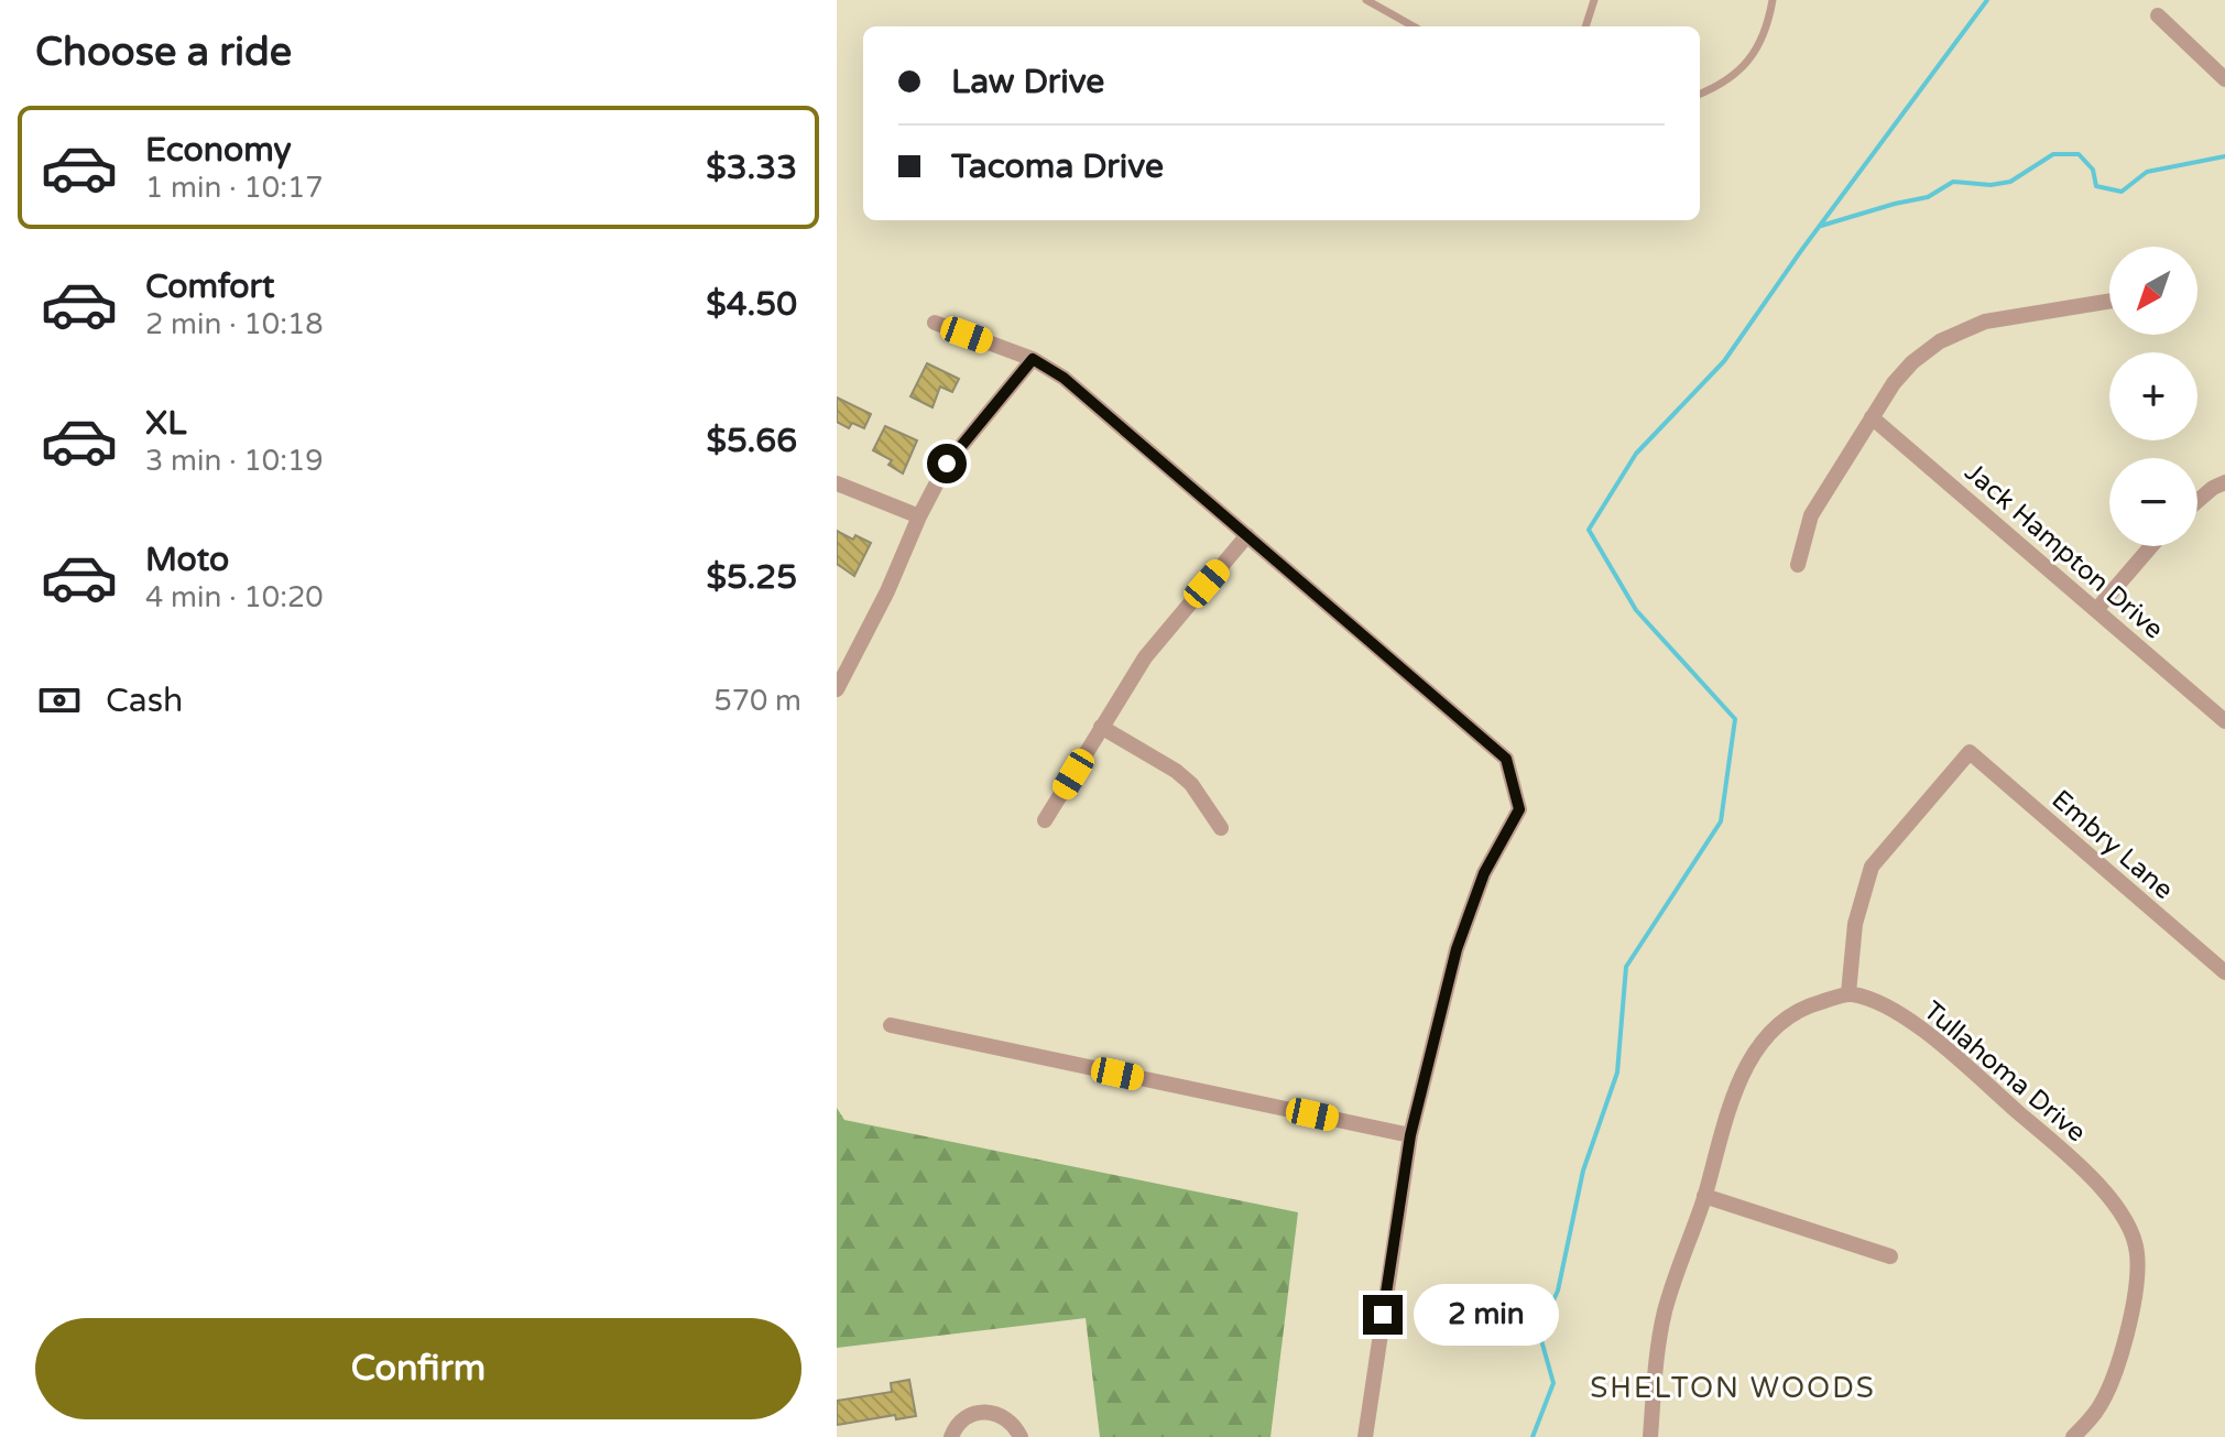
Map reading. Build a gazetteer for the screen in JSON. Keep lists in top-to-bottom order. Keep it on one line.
{"streets":{"street":["Jack Hampton Drive","Embry Lane","Tullahoma Drive"]},"crossings":[["Embry Lane","Tullahoma Drive"]],"districts":["SHELTON WOODS"],"north":"bottom left","page":{"heading":"Choose a ride","banner":["Law Drive","Tacoma Drive"],"list":[{"name":"Economy","note":"1 min · 10:17","value":"$3.33"},{"name":"Comfort","note":"2 min · 10:18","value":"$4.50"},{"name":"XL","note":"3 min · 10:19","value":"$5.66"},{"name":"Moto","note":"4 min · 10:20","value":"$5.25"}],"map_buttons":["+","−"],"pay":["Cash","570 m"],"bubble":"2 min","buttons":"Confirm"}}
